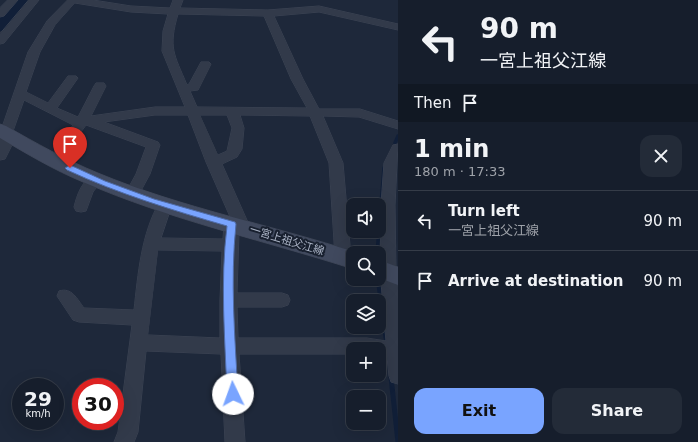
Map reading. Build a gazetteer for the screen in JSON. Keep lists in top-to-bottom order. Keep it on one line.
{"streets":{"main road":["一宮上祖父江線"]},"page":{"turn":["90 m","一宮上祖父江線"],"then":"Then","heading":["1 min","180 m · 17:33"],"list":[{"name":"Turn left","note":"一宮上祖父江線","value":"90 m"},{"name":"Arrive at destination","value":"90 m"}],"map_buttons":["+","−"],"speed":"29 km/h","limit":"30","buttons":["Exit","Share"]}}
